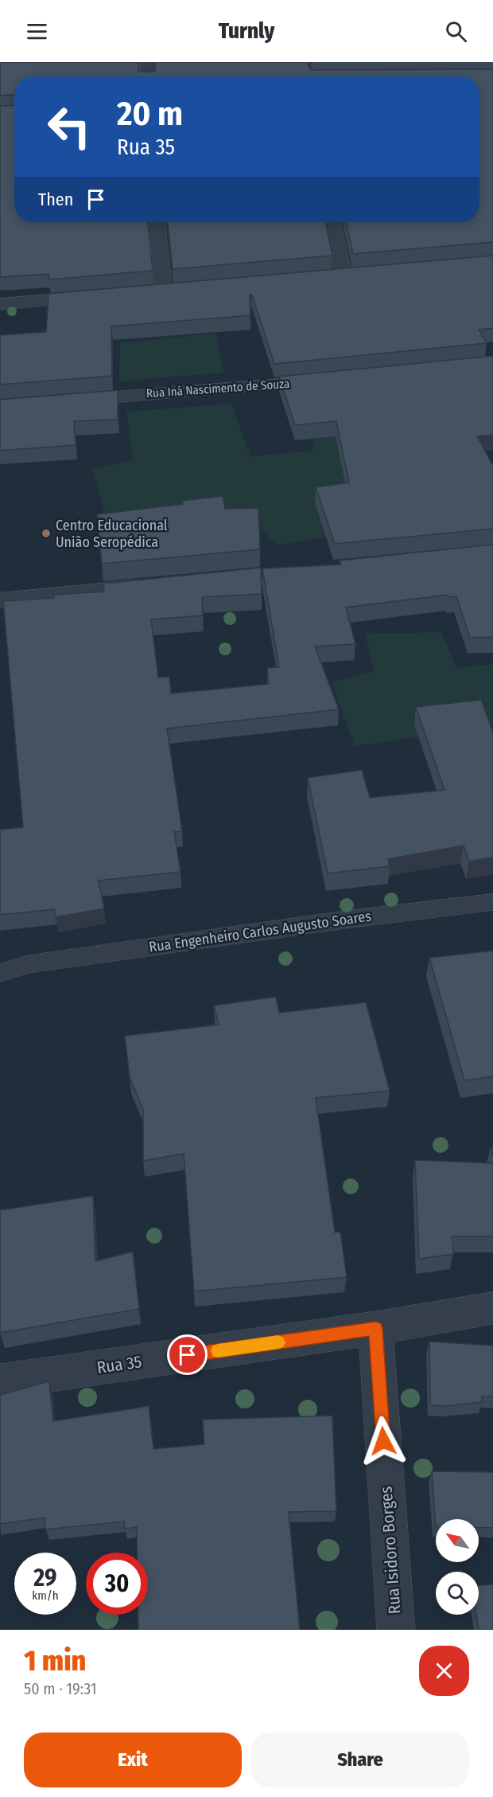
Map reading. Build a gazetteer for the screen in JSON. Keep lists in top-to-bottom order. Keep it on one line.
{"streets":{"street":["Rua Iná Nascimento de Souza","Rua 35","Rua Isidoro Borges"],"lane":["Rua Engenheiro Carlos Augusto Soares"]},"crossings":[["Rua 35","Rua Isidoro Borges"]],"places":["Centro Educacional União Seropédica"],"north":"top left","page":{"header":"Turnly","turn":["20 m","Rua 35"],"then":"Then","speed":"29 km/h","limit":"30","heading":["1 min","50 m · 19:31"],"buttons":["Exit","Share"]}}
